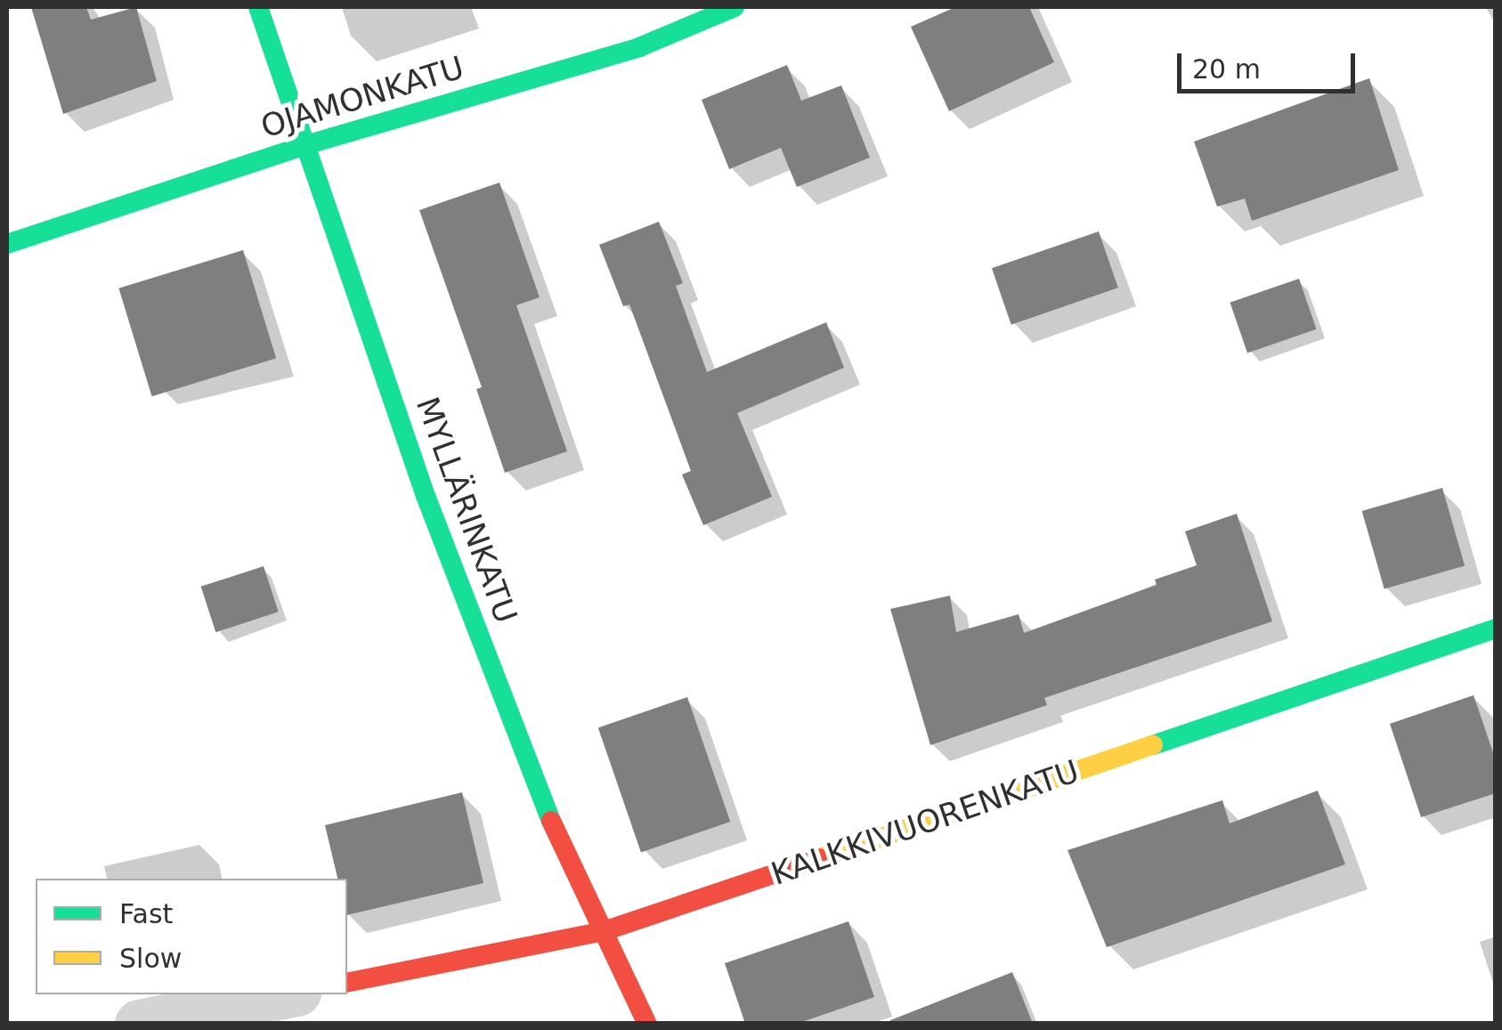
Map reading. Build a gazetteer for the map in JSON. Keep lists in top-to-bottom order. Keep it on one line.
{"streets":{"street":["OJAMONKATU","MYLLÄRINKATU","KALKKIVUORENKATU"]},"crossings":[["OJAMONKATU","MYLLÄRINKATU"],["MYLLÄRINKATU","KALKKIVUORENKATU"]],"legend":["Fast","Slow"],"scale_bar":"20 m"}
